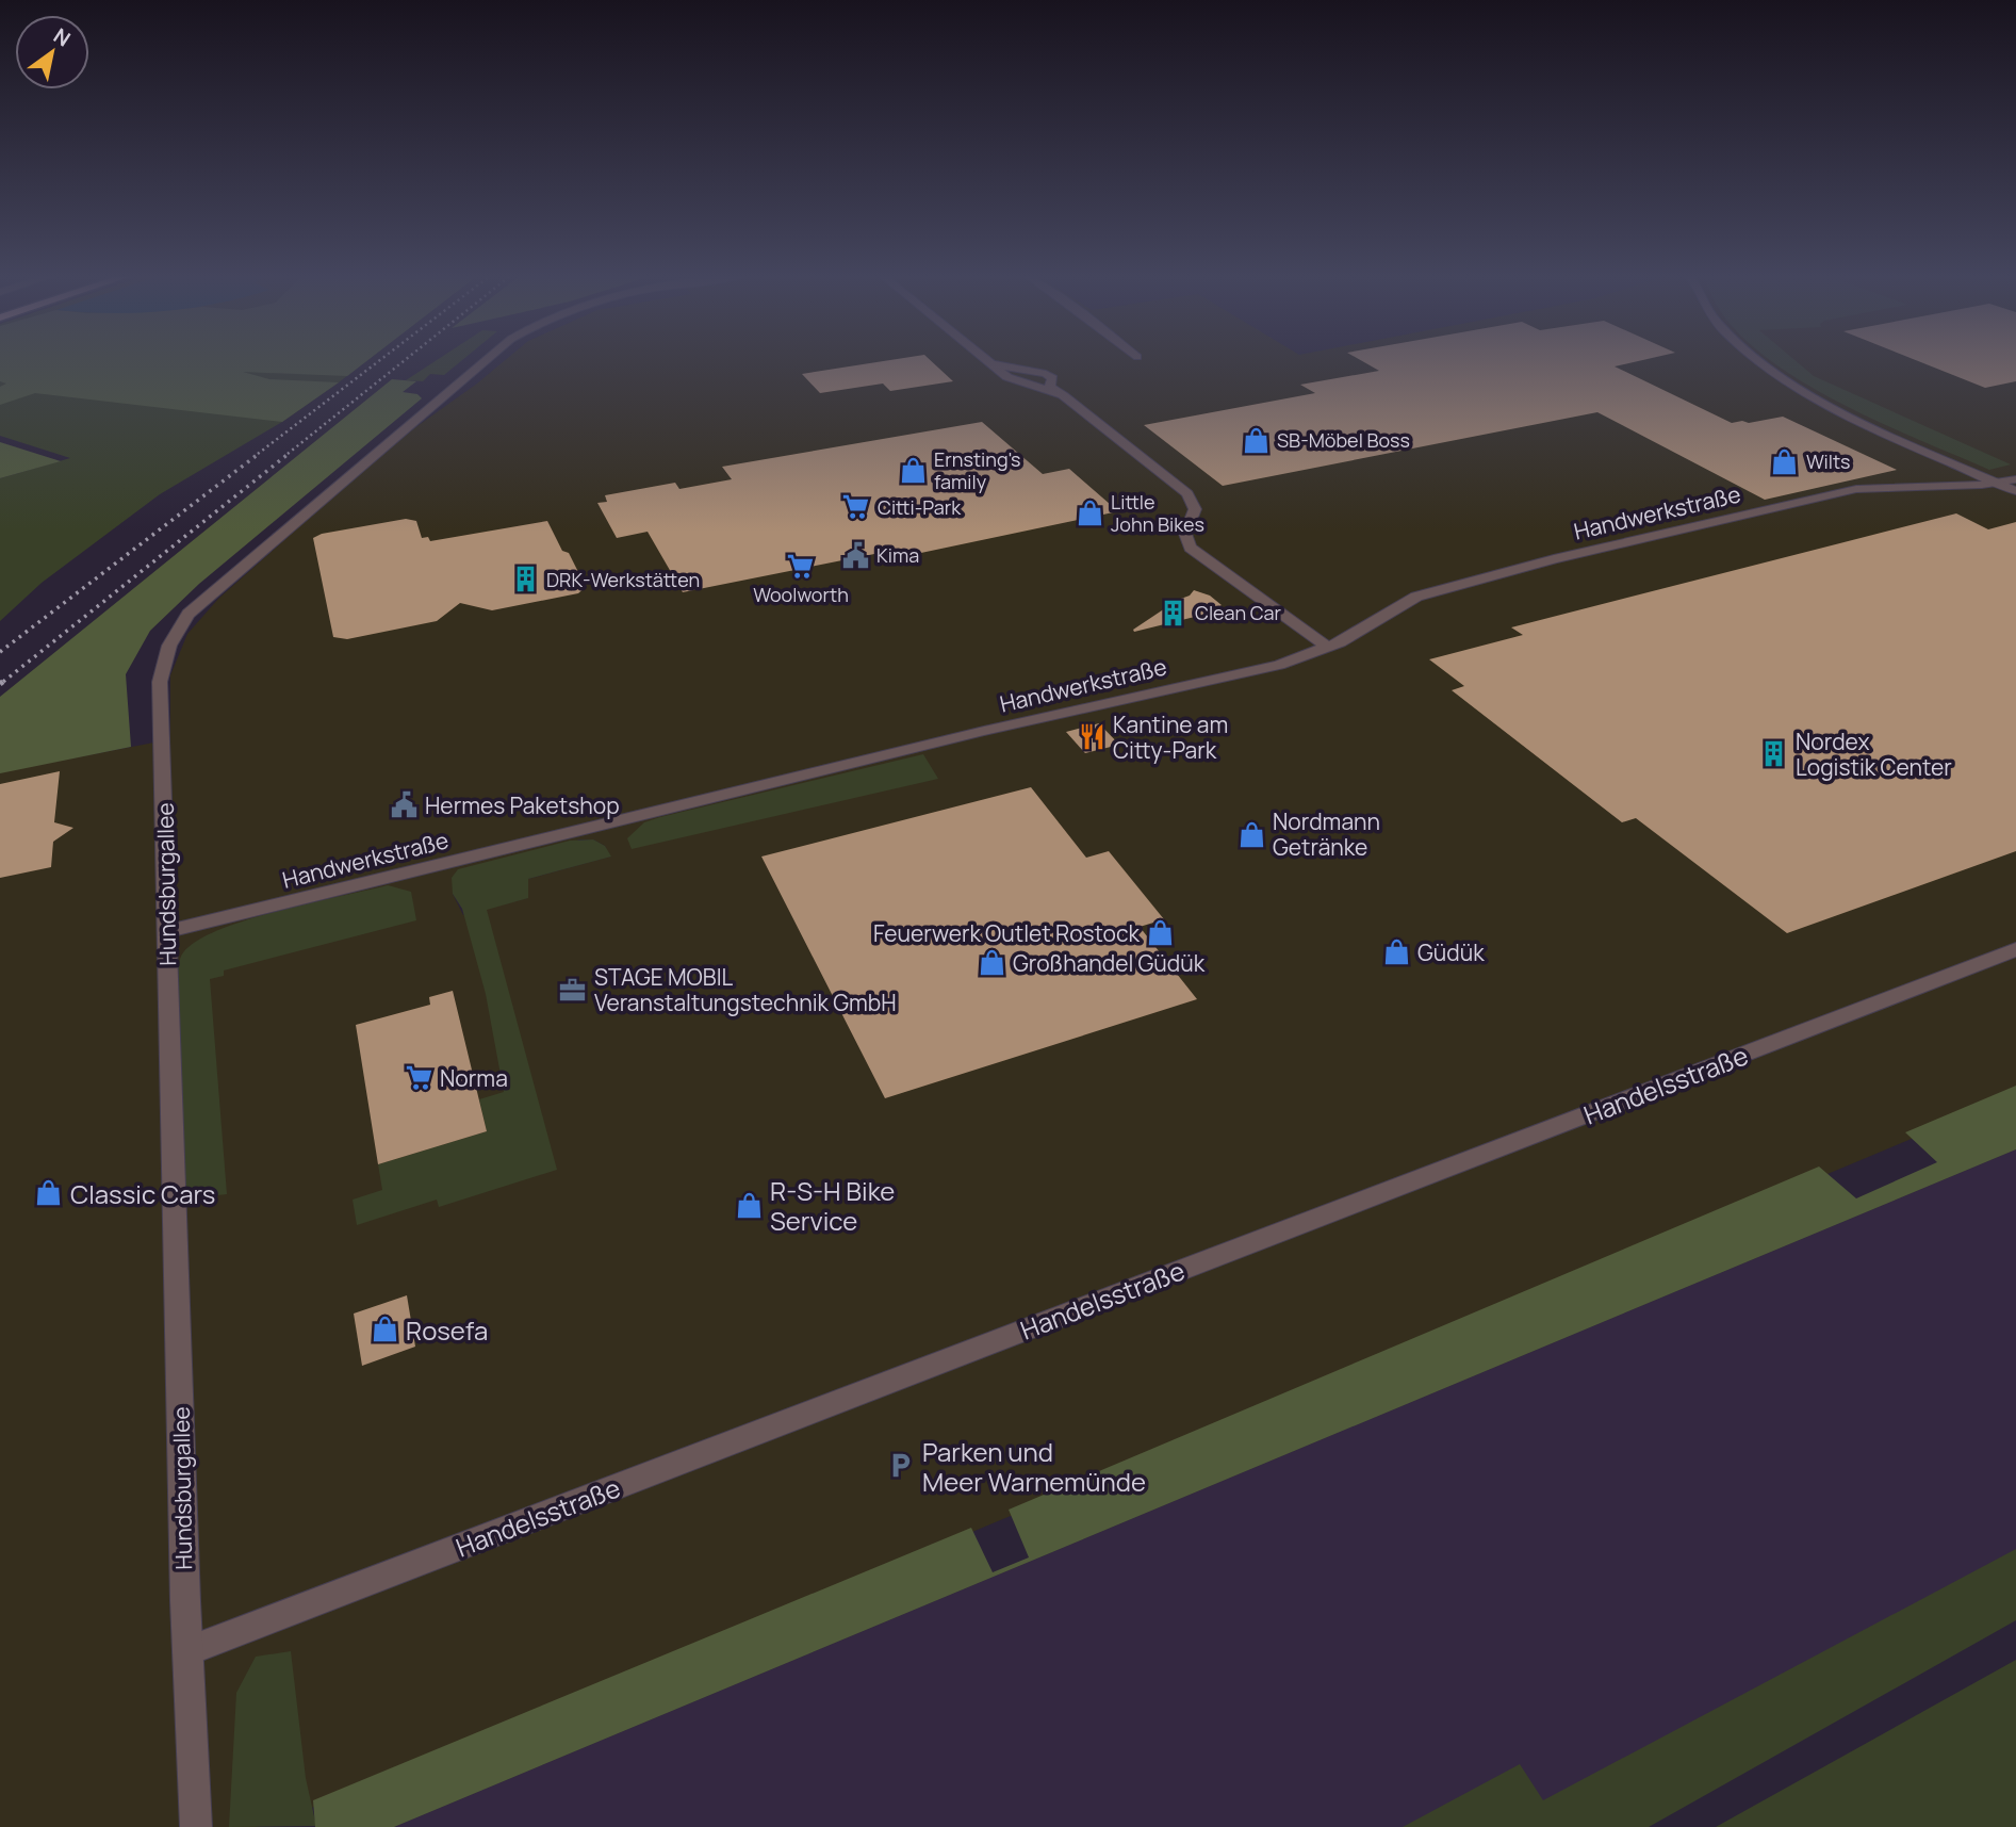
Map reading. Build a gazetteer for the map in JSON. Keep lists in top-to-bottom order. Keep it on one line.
{"streets":{"street":["Handwerkstraße","Hundsburgallee","Handelsstraße"]},"crossings":[["Handwerkstraße","Hundsburgallee"],["Hundsburgallee","Handelsstraße"]],"places":{"shop":["SB-Möbel Boss","Wilts","Ernsting's family","Little John Bikes","Nordmann Getränke","Feuerwerk Outlet Rostock","Güdük","Großhandel Güdük","Classic Cars","R-S-H Bike Service","Rosefa"],"supermarket":["Citti-Park","Woolworth","Norma"],"public building":["Kima","Hermes Paketshop"],"building":["DRK-Werkstätten","Clean Car","Nordex Logistik Center"],"restaurant":["Kantine am Citty-Park"],"office":["STAGE MOBIL Veranstaltungstechnik GmbH"],"parking":["Parken und Meer Warnemünde"]},"north":"top right"}
